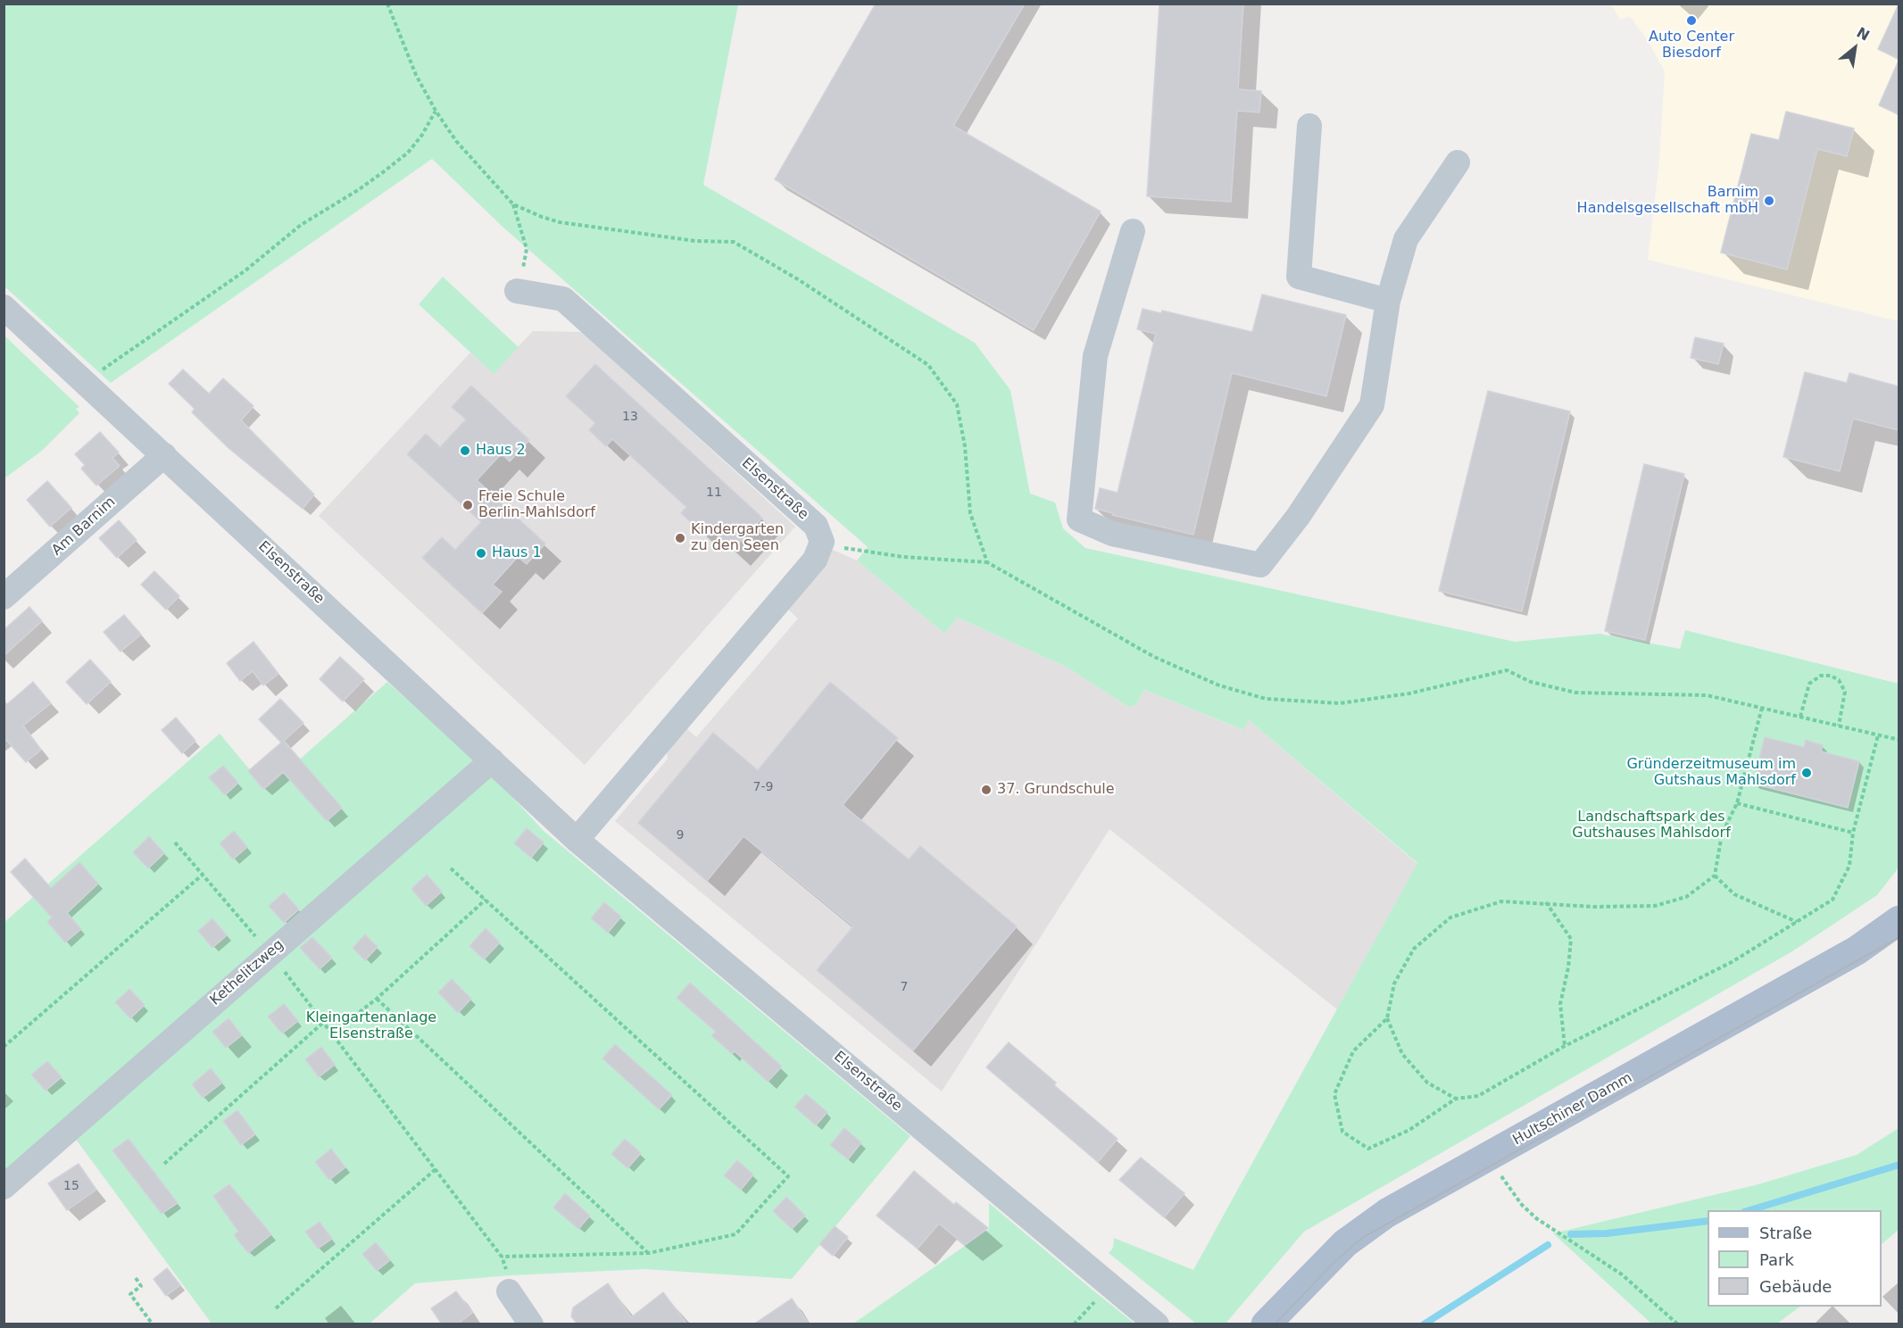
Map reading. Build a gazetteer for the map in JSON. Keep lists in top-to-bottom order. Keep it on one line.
{"streets":{"main road":["Hultschiner Damm"],"street":["Elsenstraße","Am Barnim","Kethelitzweg"]},"crossings":[["Elsenstraße","Am Barnim"],["Elsenstraße","Kethelitzweg"]],"parks":["Landschaftspark des Gutshauses Mahlsdorf","Kleingartenanlage Elsenstraße"],"places":["Auto Center Biesdorf","Barnim Handelsgesellschaft mbH","Haus 2","Freie Schule Berlin-Mahlsdorf","Kindergarten zu den Seen","Haus 1","Gründerzeitmuseum im Gutshaus Mahlsdorf","37. Grundschule"],"house_numbers":["13","11","7-9","9","7","15"],"legend":["Straße","Park","Gebäude"],"north":"top right"}
